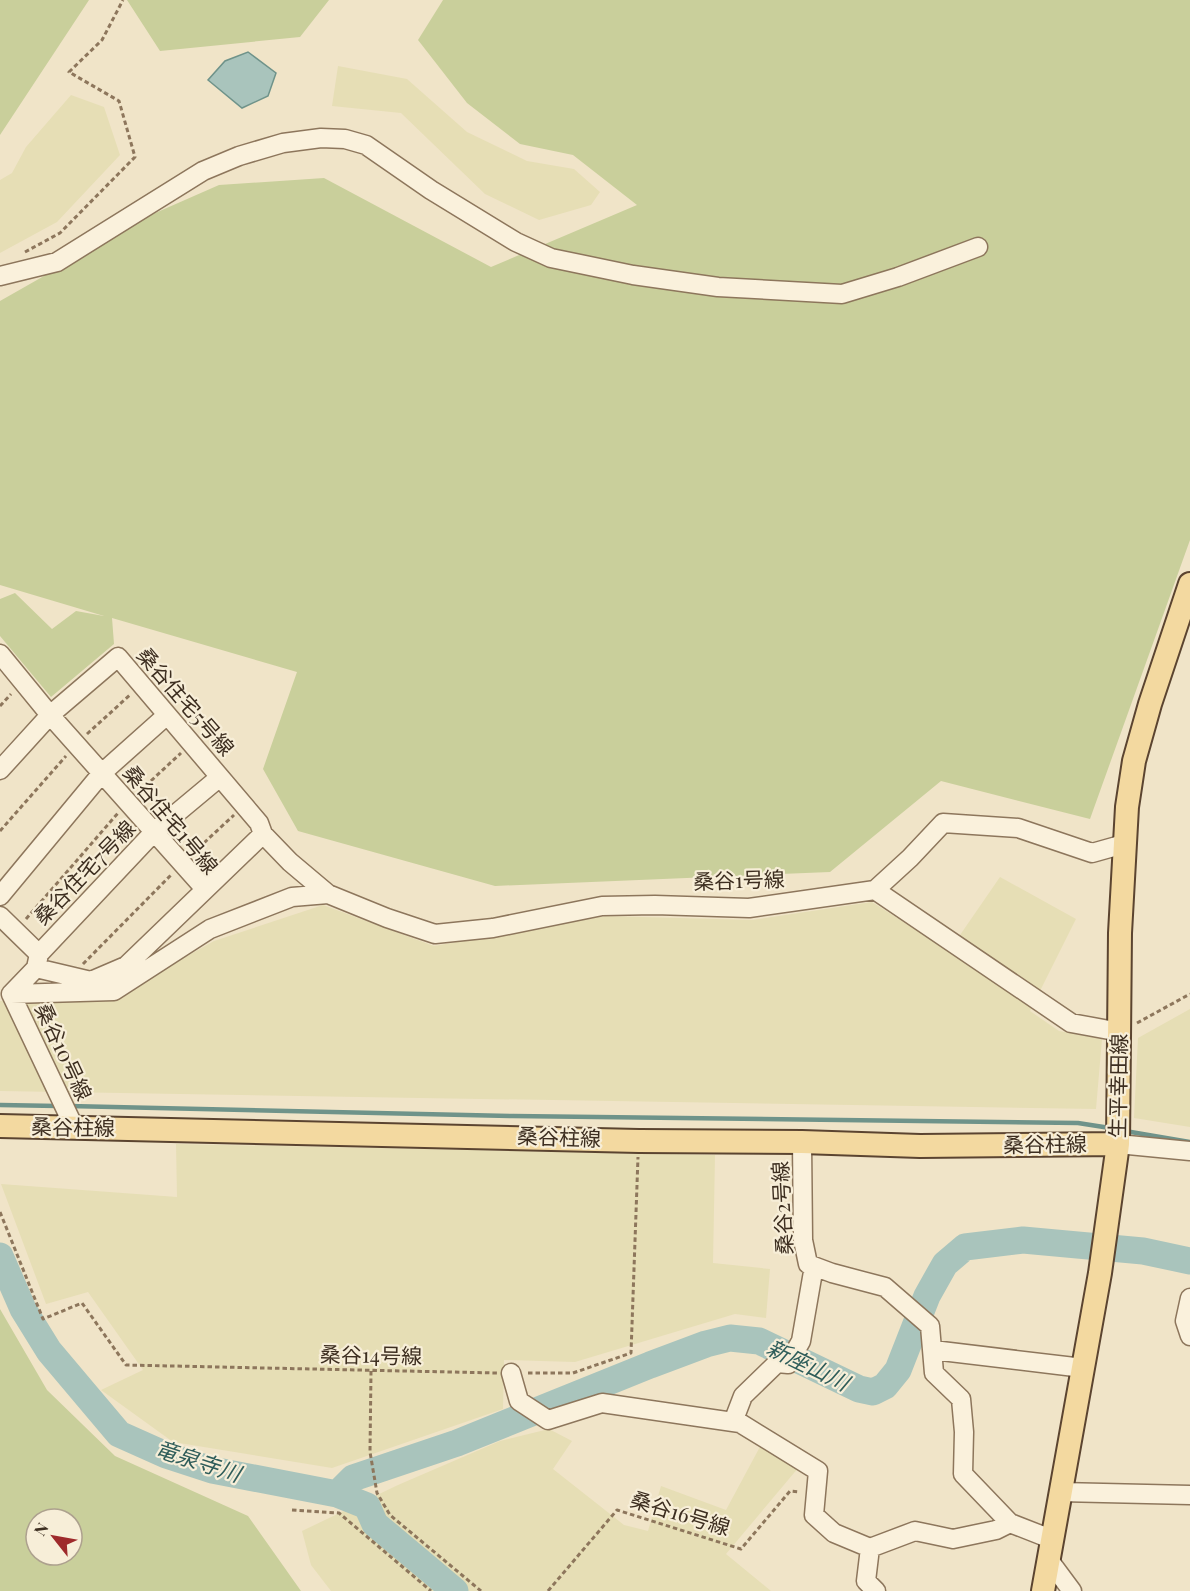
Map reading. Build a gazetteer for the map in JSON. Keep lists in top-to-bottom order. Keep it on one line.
{"streets":{"main road":["生平幸田線","桑谷柱線"],"street":["桑谷住宅5号線","桑谷住宅1号線","桑谷住宅7号線","桑谷1号線","桑谷10号線","桑谷2号線"],"path":["桑谷14号線","桑谷16号線"]},"crossings":[["桑谷住宅5号線","桑谷住宅1号線"],["桑谷住宅5号線","桑谷住宅7号線"],["桑谷住宅5号線","桑谷1号線"],["桑谷住宅1号線","桑谷住宅7号線"],["桑谷住宅7号線","桑谷10号線"],["桑谷10号線","桑谷柱線"],["生平幸田線","桑谷柱線"],["桑谷柱線","桑谷2号線"],["桑谷柱線","桑谷14号線"]],"water":["新座山川","竜泉寺川"],"north":"top left"}
